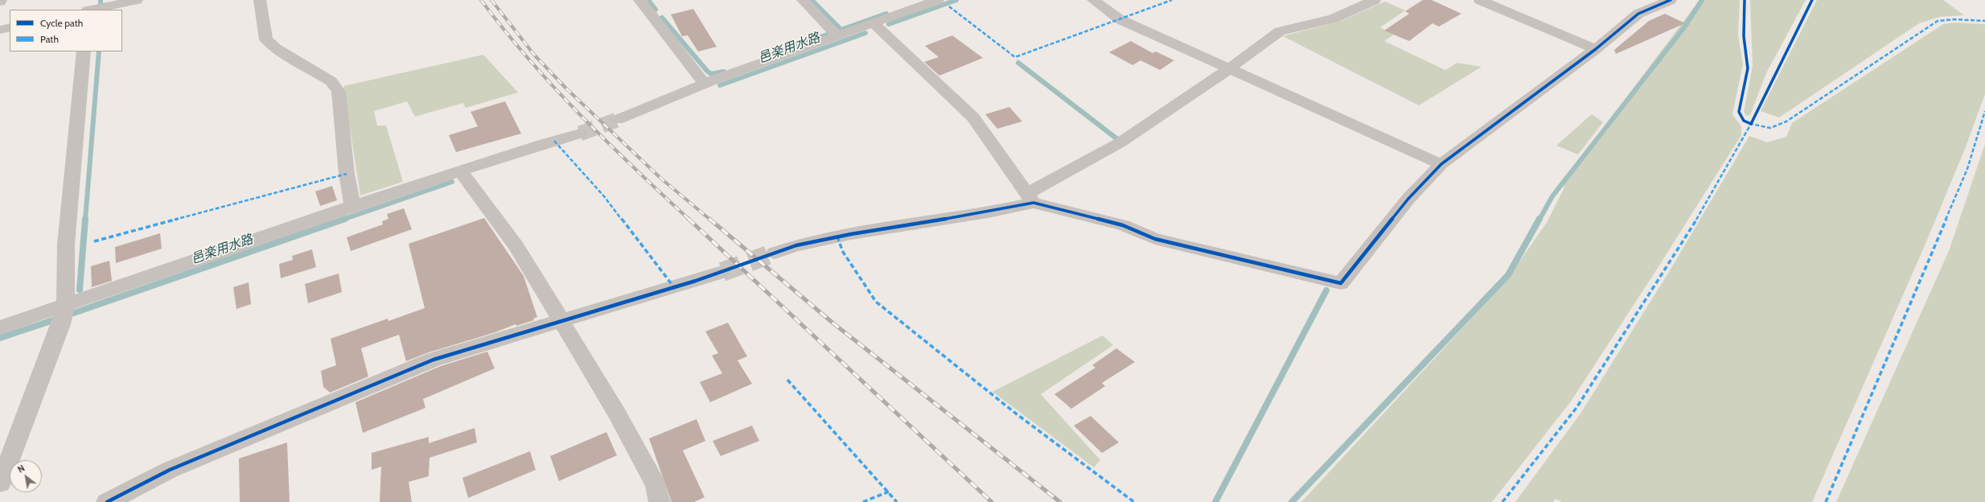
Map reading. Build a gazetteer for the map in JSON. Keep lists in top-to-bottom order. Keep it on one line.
{"water":["邑楽用水路"],"legend":["Cycle path","Path"],"north":"top left"}
